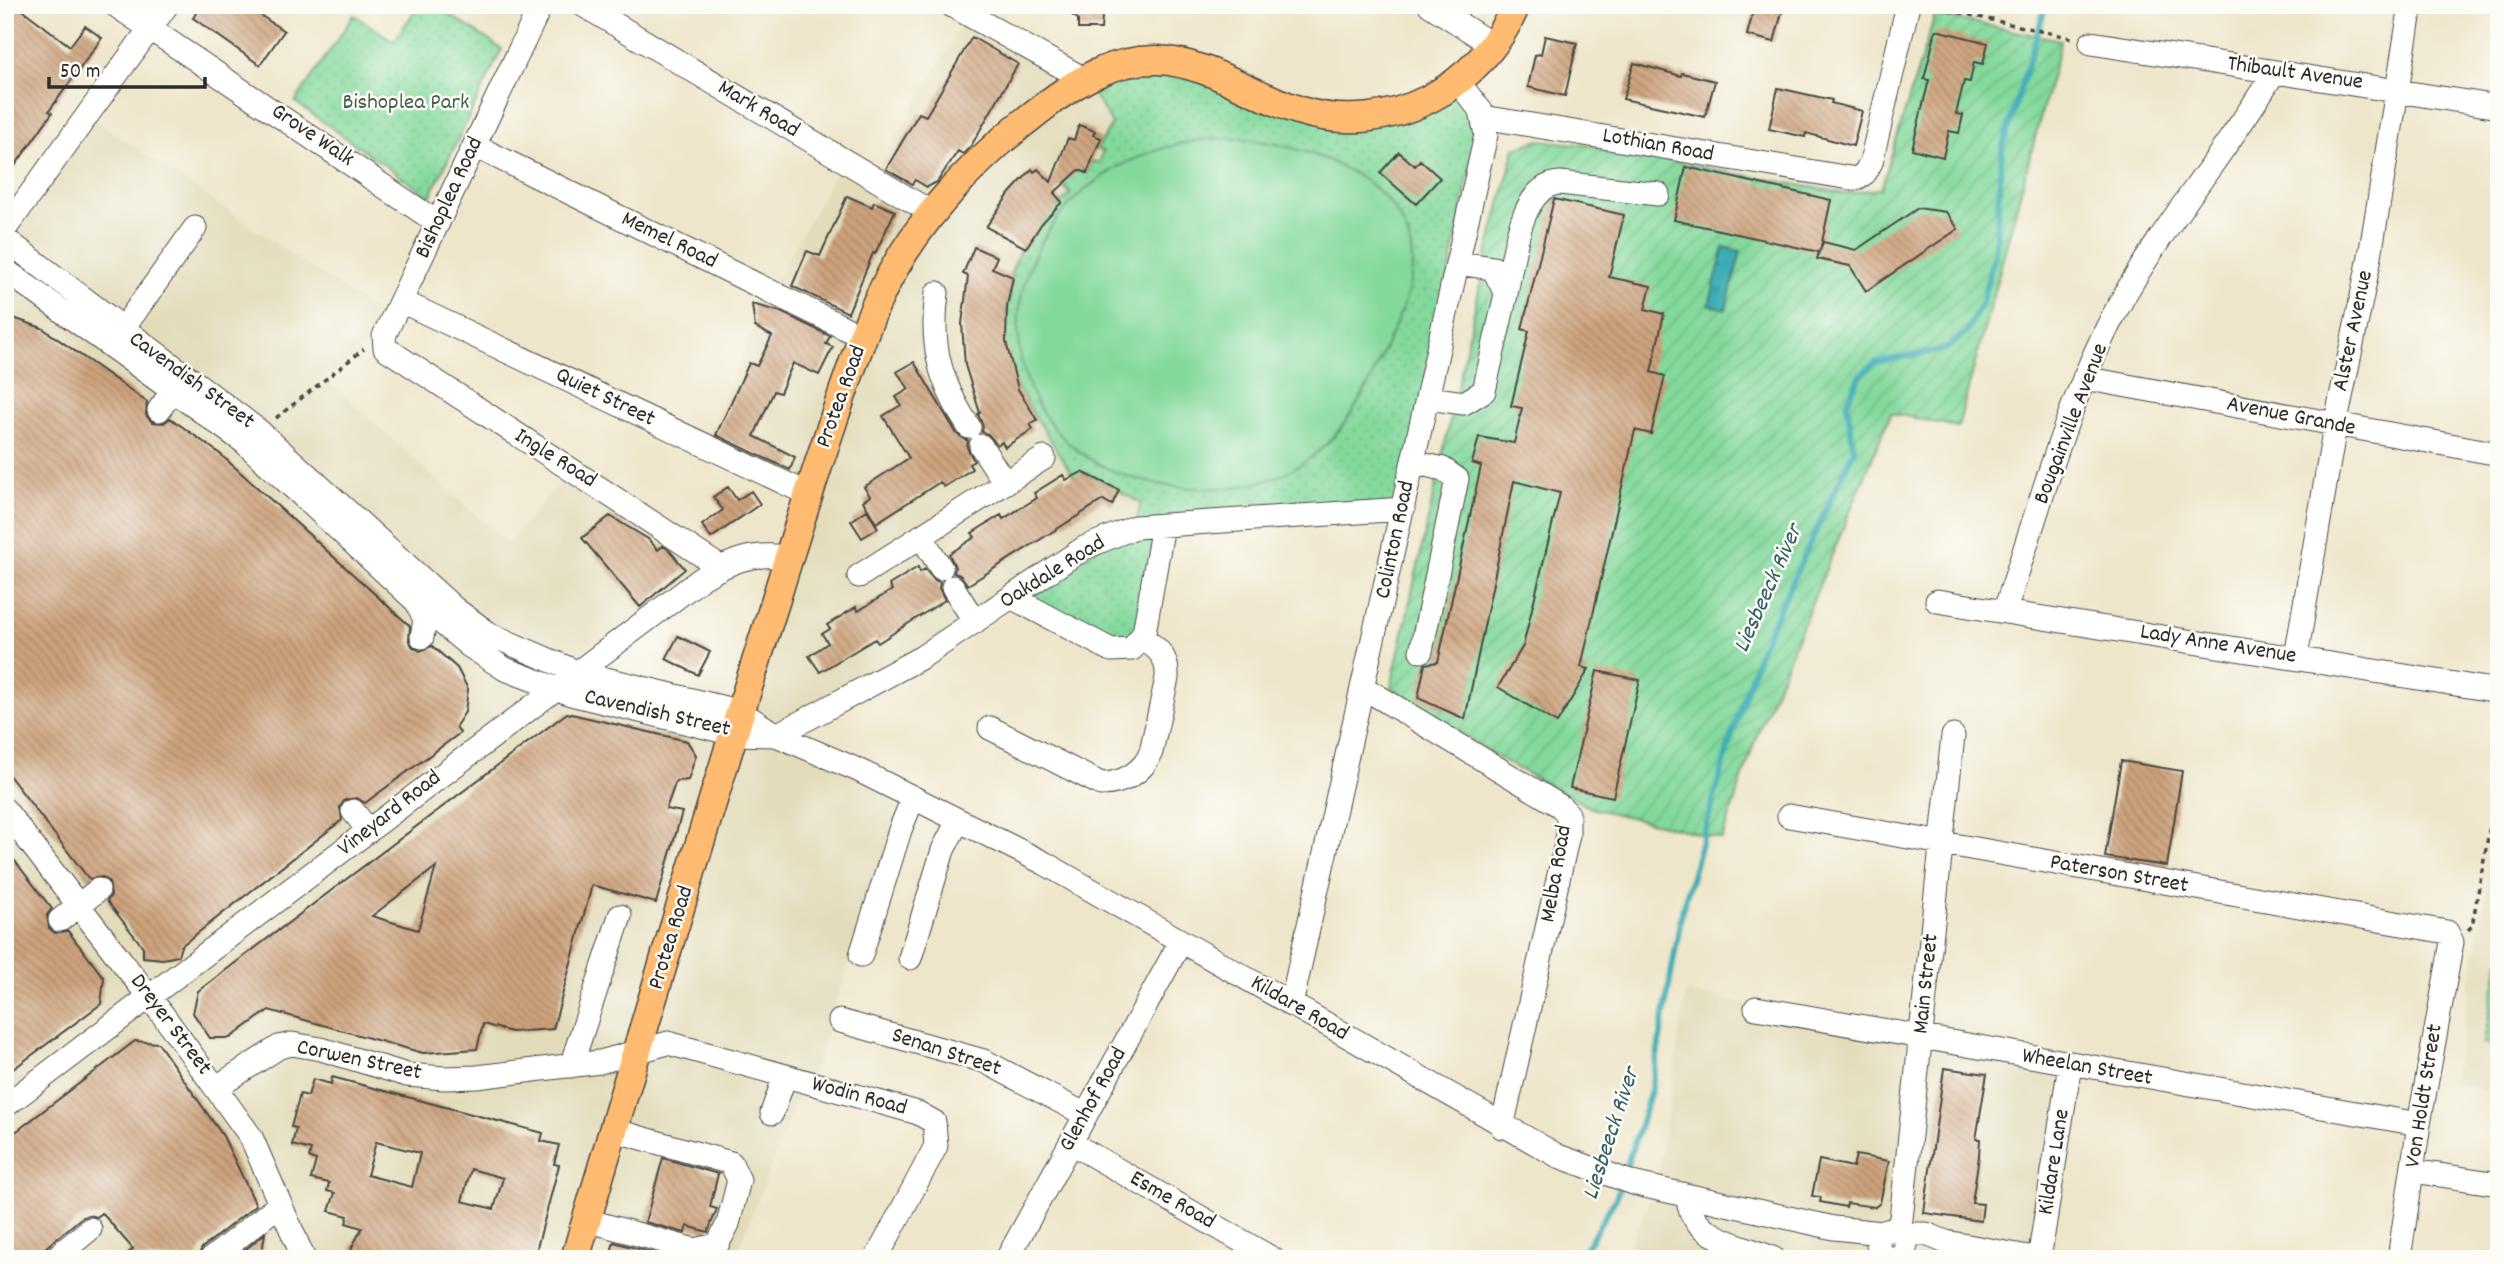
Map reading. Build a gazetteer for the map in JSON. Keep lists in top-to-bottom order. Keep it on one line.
{"streets":{"main road":["Protea Road"],"street":["Thibault Avenue","Mark Road","Grove Walk","Lothian Road","Bishoplea Road","Memel Road","Alster Avenue","Cavendish Street","Quiet Street","Avenue Grande","Bougainville Avenue","Ingle Road","Colinton Road","Oakdale Road","Lady Anne Avenue","Vineyard Road","Melba Road","Paterson Street","Main Street","Kildare Road","Dreyer Street","Senan Street","Corwen Street","Wheelan Street","Von Holdt Street","Wodin Road","Glenhof Road","Kildare Lane","Esme Road"]},"crossings":[["Thibault Avenue","Alster Avenue"],["Thibault Avenue","Bougainville Avenue"],["Mark Road","Protea Road"],["Grove Walk","Bishoplea Road"],["Lothian Road","Colinton Road"],["Bishoplea Road","Memel Road"],["Bishoplea Road","Quiet Street"],["Bishoplea Road","Ingle Road"],["Memel Road","Protea Road"],["Alster Avenue","Avenue Grande"],["Alster Avenue","Lady Anne Avenue"],["Cavendish Street","Protea Road"],["Cavendish Street","Oakdale Road"],["Cavendish Street","Vineyard Road"],["Cavendish Street","Kildare Road"],["Protea Road","Quiet Street"],["Protea Road","Vineyard Road"],["Protea Road","Corwen Street"],["Protea Road","Wodin Road"],["Avenue Grande","Bougainville Avenue"],["Bougainville Avenue","Lady Anne Avenue"],["Ingle Road","Vineyard Road"],["Colinton Road","Oakdale Road"],["Colinton Road","Melba Road"],["Colinton Road","Kildare Road"],["Oakdale Road","Kildare Road"],["Vineyard Road","Dreyer Street"],["Melba Road","Kildare Road"],["Paterson Street","Main Street"],["Paterson Street","Von Holdt Street"],["Main Street","Kildare Road"],["Main Street","Wheelan Street"],["Kildare Road","Glenhof Road"],["Kildare Road","Kildare Lane"],["Dreyer Street","Corwen Street"],["Senan Street","Glenhof Road"],["Corwen Street","Wodin Road"],["Wheelan Street","Von Holdt Street"],["Wheelan Street","Kildare Lane"],["Glenhof Road","Esme Road"]],"water":["Liesbeeck River"],"parks":["Bishoplea Park"],"scale_bar":"50 m"}
